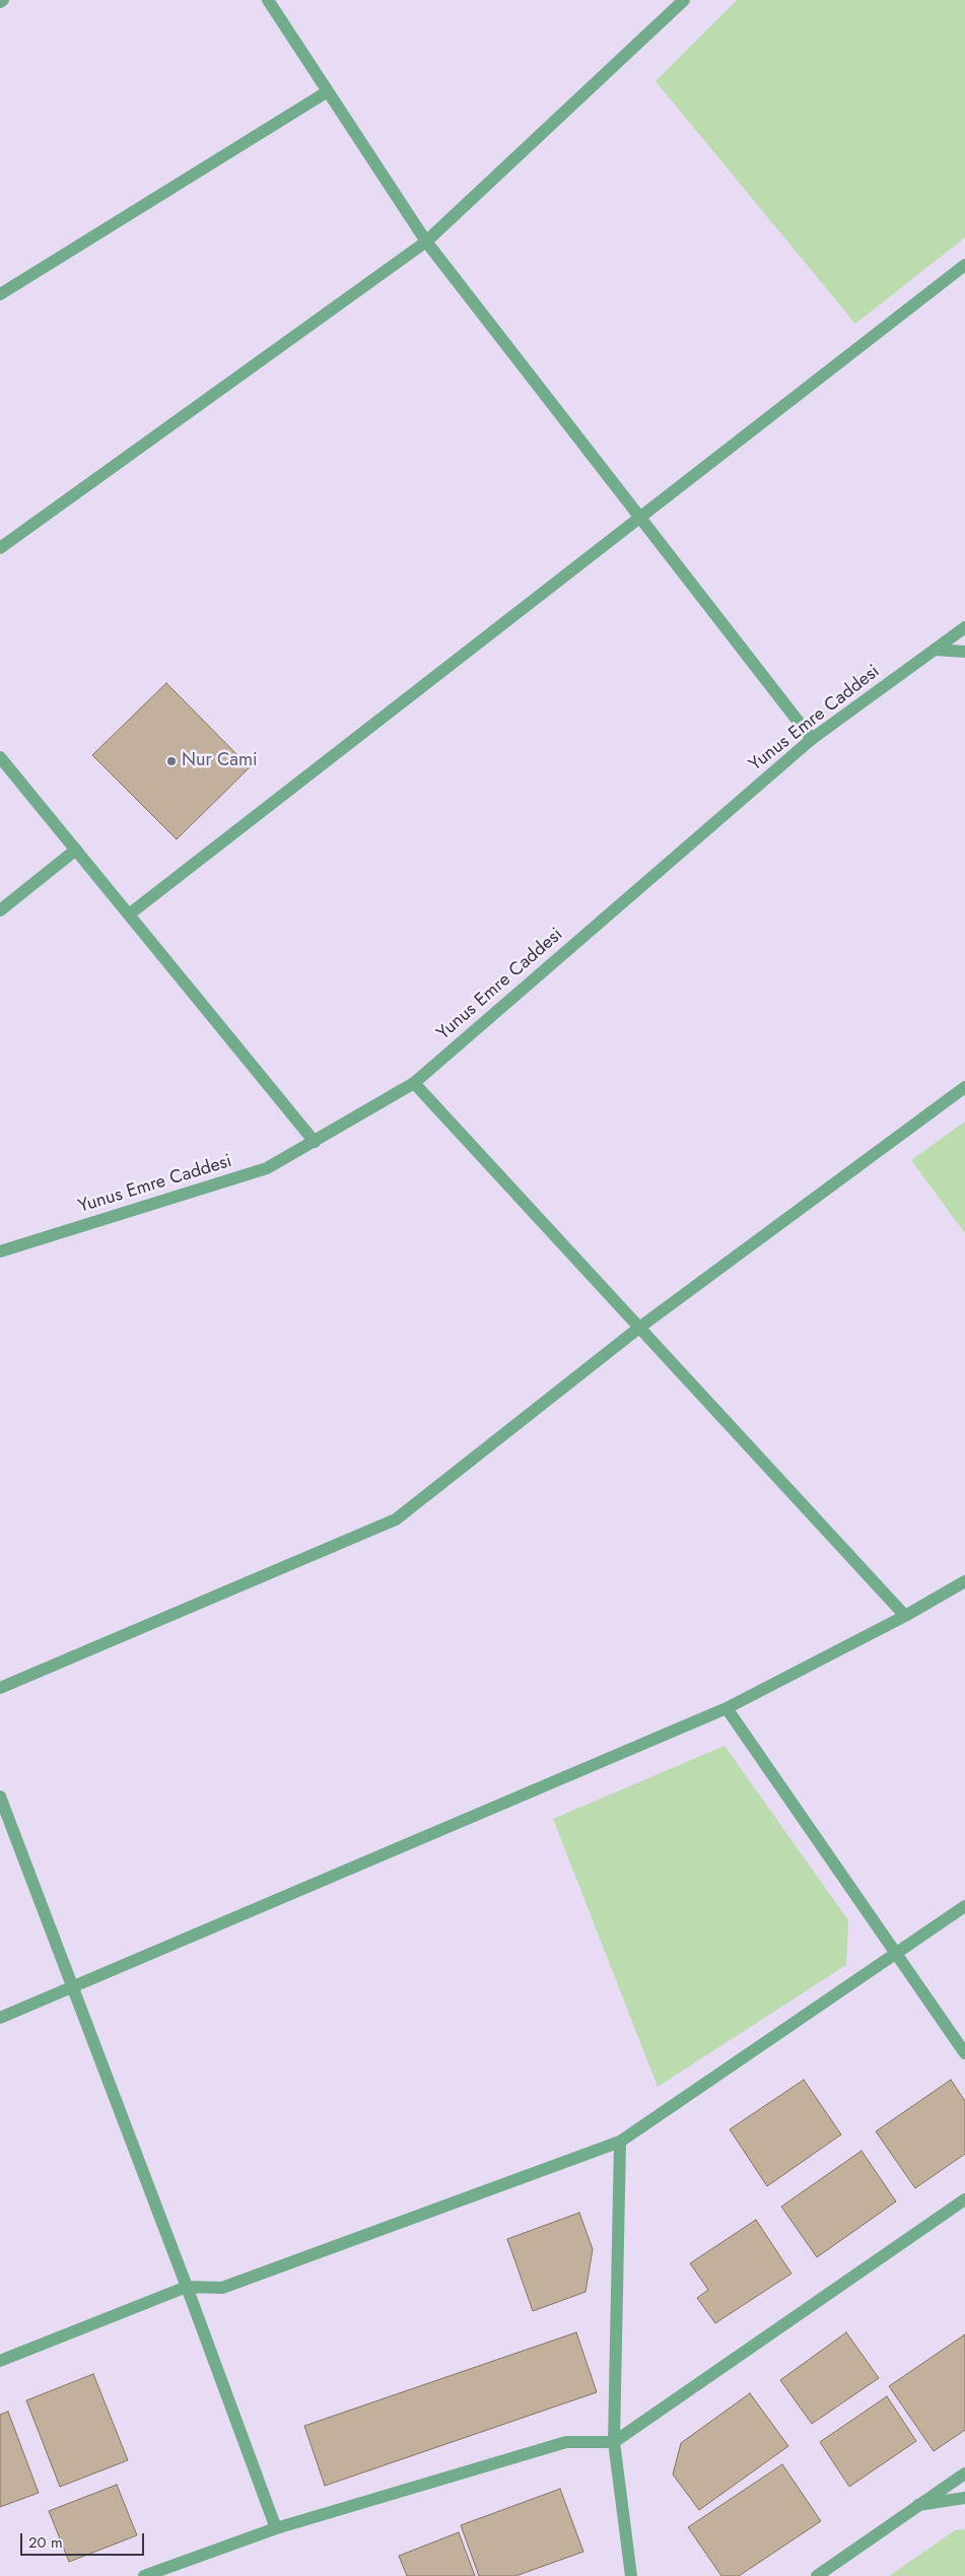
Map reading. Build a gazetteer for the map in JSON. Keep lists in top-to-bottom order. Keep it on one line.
{"streets":{"street":["Yunus Emre Caddesi"]},"places":["Nur Cami"],"scale_bar":"20 m"}
